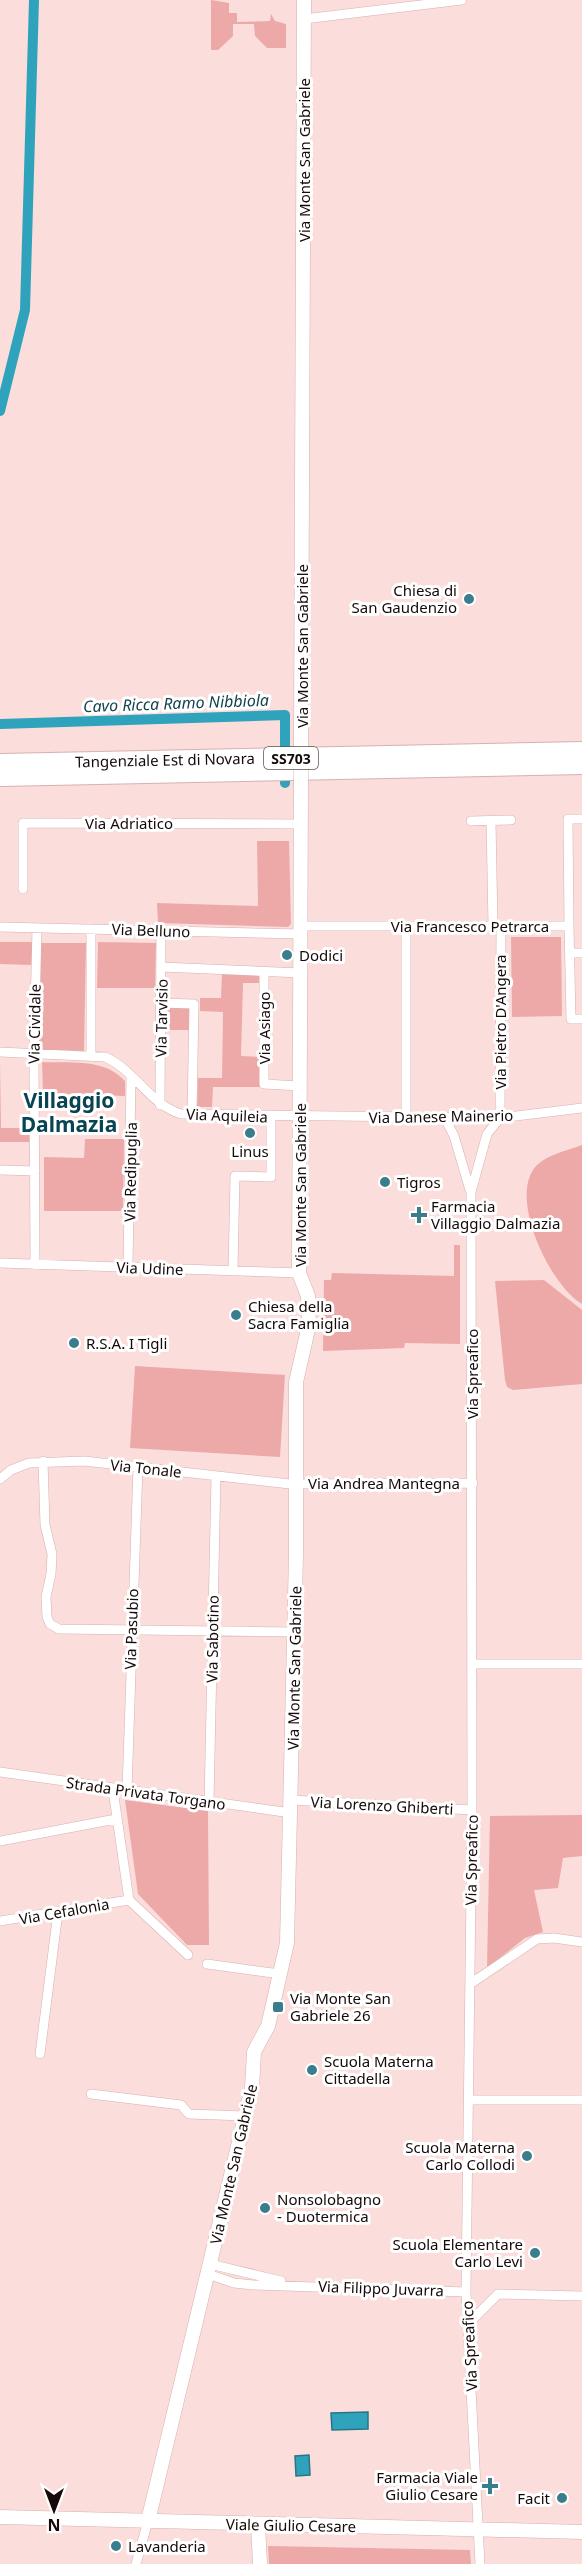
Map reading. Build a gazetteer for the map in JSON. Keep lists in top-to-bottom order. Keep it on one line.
{"streets":{"highway":["SS703","Tangenziale Est di Novara"],"street":["Via Monte San Gabriele","Via Adriatico","Via Francesco Petrarca","Via Belluno","Via Tarvisio","Via Pietro D'Angera","Via Cividale","Via Asiago","Via Aquileia","Via Danese Mainerio","Via Redipuglia","Via Udine","Via Spreafico","Via Tonale","Via Andrea Mantegna","Via Pasubio","Via Sabotino","Strada Privata Torgano","Via Lorenzo Ghiberti","Via Cefalonia","Via Filippo Juvarra","Viale Giulio Cesare"]},"crossings":[["Via Monte San Gabriele","Via Adriatico"],["Via Monte San Gabriele","Via Francesco Petrarca"],["Via Monte San Gabriele","Via Belluno"],["Via Monte San Gabriele","Via Asiago"],["Via Monte San Gabriele","Via Aquileia"],["Via Monte San Gabriele","Via Danese Mainerio"],["Via Monte San Gabriele","Via Udine"],["Via Monte San Gabriele","Via Tonale"],["Via Monte San Gabriele","Via Andrea Mantegna"],["Via Monte San Gabriele","Strada Privata Torgano"],["Via Monte San Gabriele","Via Lorenzo Ghiberti"],["Via Monte San Gabriele","Via Filippo Juvarra"],["Via Monte San Gabriele","Viale Giulio Cesare"],["Via Francesco Petrarca","Via Belluno"],["Via Francesco Petrarca","Via Pietro D'Angera"],["Via Belluno","Via Tarvisio"],["Via Belluno","Via Cividale"],["Via Tarvisio","Via Aquileia"],["Via Pietro D'Angera","Via Danese Mainerio"],["Via Pietro D'Angera","Via Spreafico"],["Via Cividale","Via Aquileia"],["Via Cividale","Via Udine"],["Via Aquileia","Via Danese Mainerio"],["Via Aquileia","Via Redipuglia"],["Via Danese Mainerio","Via Spreafico"],["Via Redipuglia","Via Udine"],["Via Spreafico","Via Andrea Mantegna"],["Via Spreafico","Via Lorenzo Ghiberti"],["Via Spreafico","Via Filippo Juvarra"],["Via Spreafico","Viale Giulio Cesare"],["Via Tonale","Via Andrea Mantegna"],["Via Tonale","Via Pasubio"],["Via Tonale","Via Sabotino"],["Via Pasubio","Strada Privata Torgano"],["Via Sabotino","Strada Privata Torgano"],["Strada Privata Torgano","Via Lorenzo Ghiberti"],["Strada Privata Torgano","Via Cefalonia"]],"districts":["Villaggio Dalmazia"],"water":["Cavo Ricca Ramo Nibbiola"],"places":{"other":["Chiesa di San Gaudenzio","Dodici","Linus","Tigros","Chiesa della Sacra Famiglia","R.S.A. I Tigli","Scuola Materna Cittadella","Scuola Materna Carlo Collodi","Nonsolobagno - Duotermica","Scuola Elementare Carlo Levi","Facit","Lavanderia"],"health":["Farmacia Villaggio Dalmazia","Farmacia Viale Giulio Cesare"],"transit":["Via Monte San Gabriele 26"]},"north":"bottom"}
